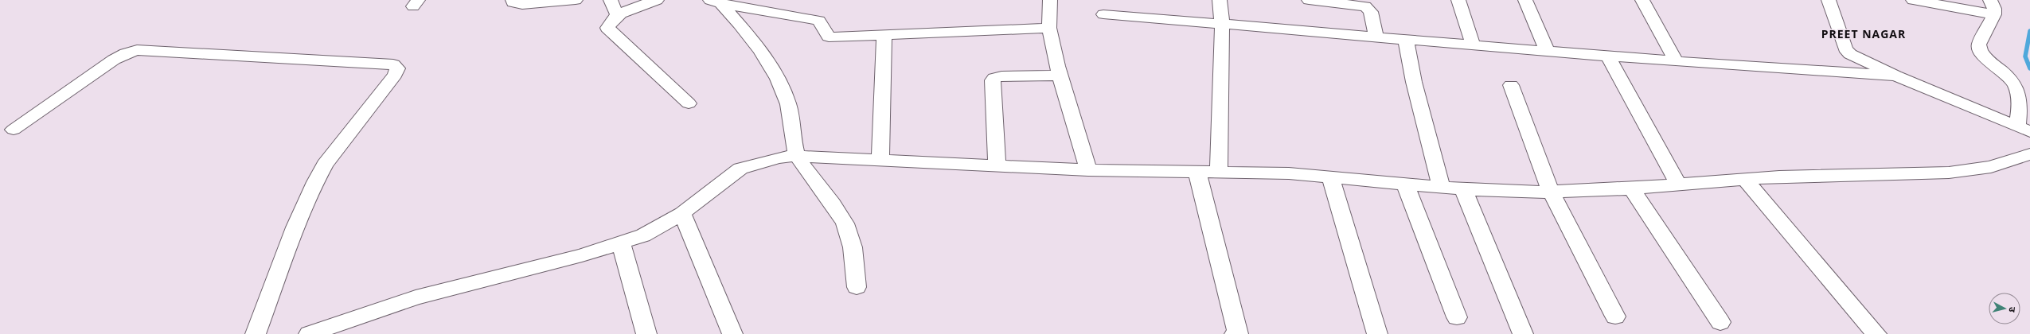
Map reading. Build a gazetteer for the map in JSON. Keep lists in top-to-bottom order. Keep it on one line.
{"districts":["PREET NAGAR"],"north":"right"}
